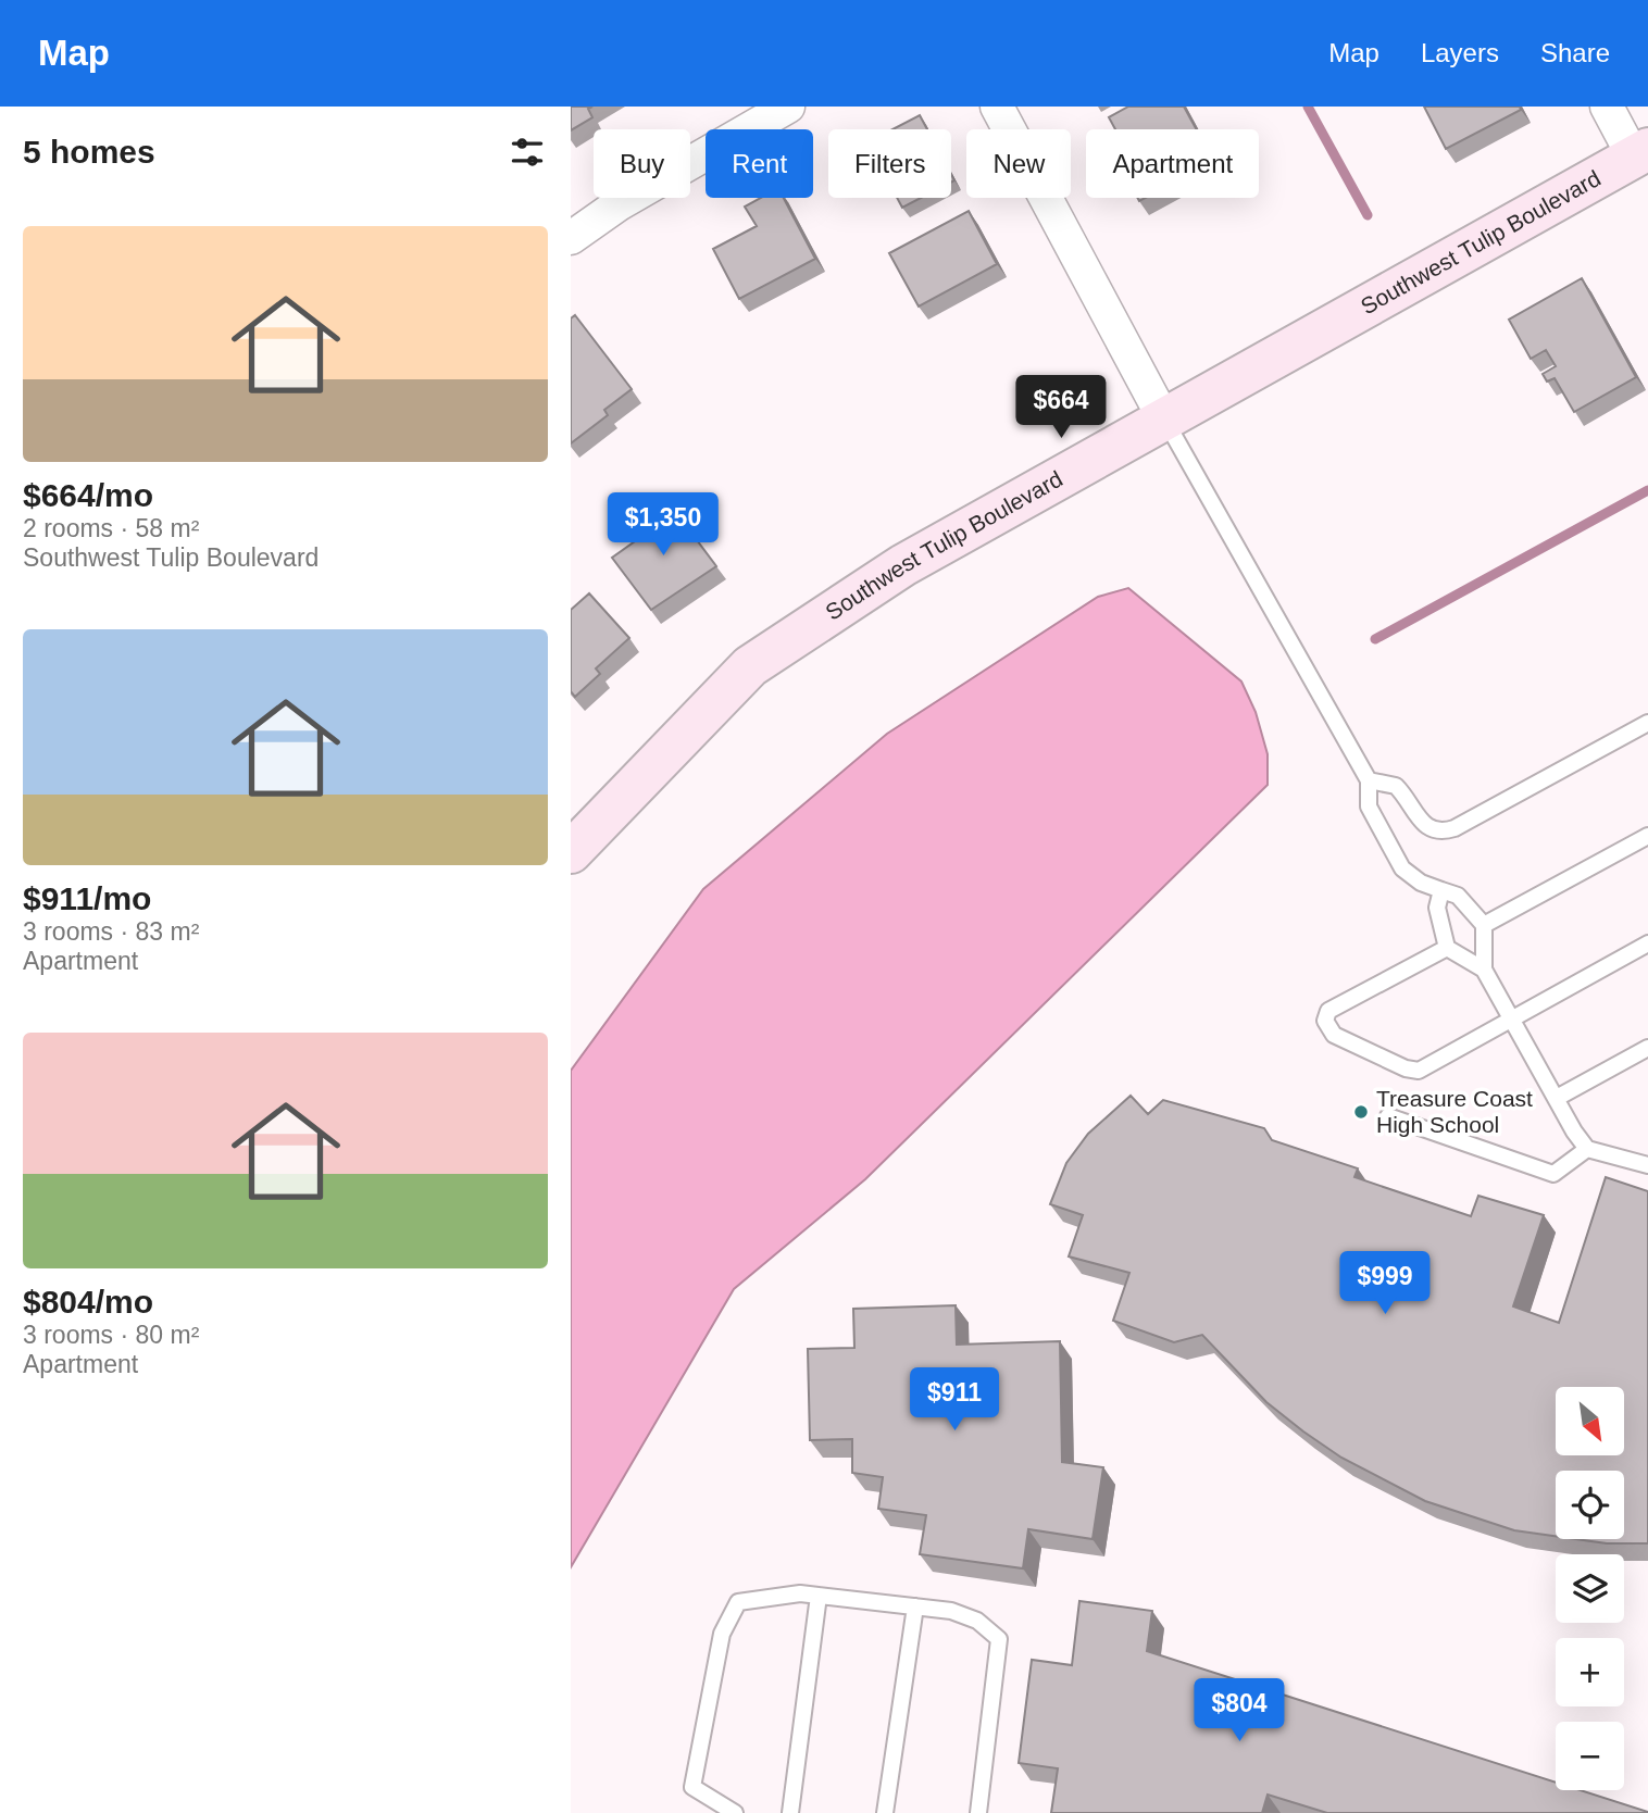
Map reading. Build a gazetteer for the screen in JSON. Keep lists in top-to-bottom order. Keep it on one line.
{"streets":{"street":["Southwest Tulip Boulevard"]},"places":["Treasure Coast High School"],"north":"bottom right","page":{"header":"Map","nav":["Map","Layers","Share"],"heading":"5 homes","chip":["Buy","Rent","Filters","New","Apartment"],"list":[{"name":"$664/mo","note":"2 rooms · 58 m² · Southwest Tulip Boulevard"},{"name":"$911/mo","note":"3 rooms · 83 m² · Apartment"},{"name":"$804/mo","note":"3 rooms · 80 m² · Apartment"}],"price":["$664","$1,350","$999","$911","$804"],"map_buttons":["+","−"]}}
